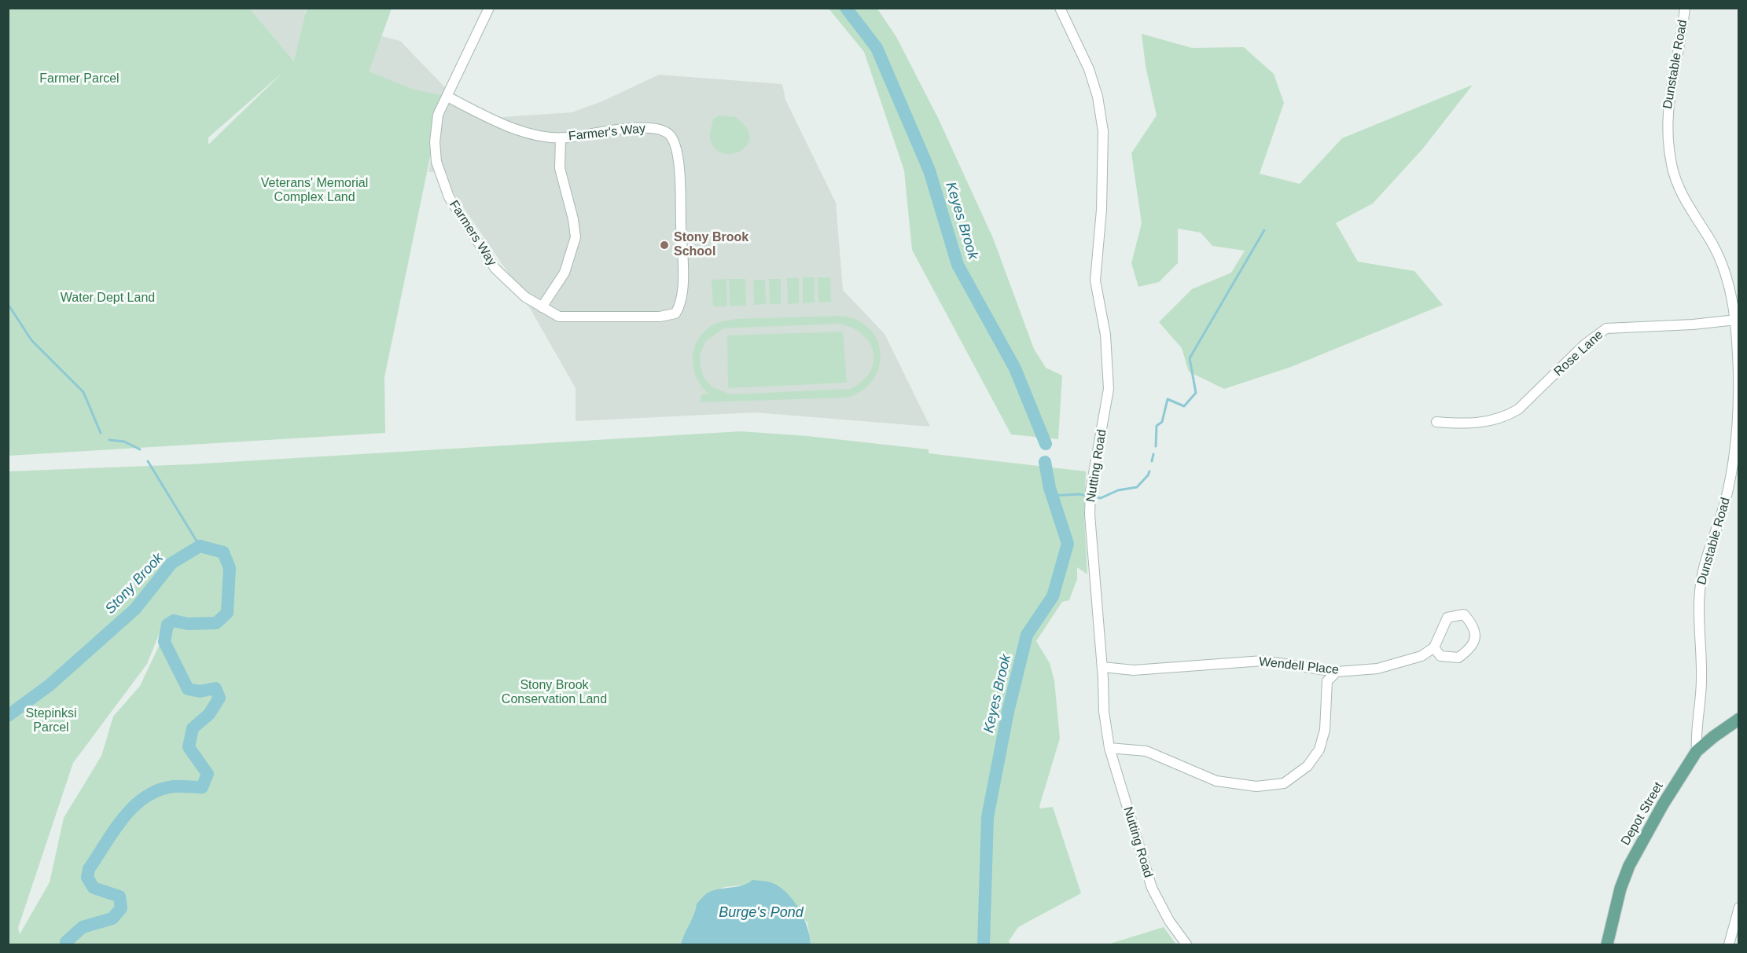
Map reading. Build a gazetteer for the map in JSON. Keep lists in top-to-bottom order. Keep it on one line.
{"streets":{"main road":["Depot Street"],"street":["Dunstable Road","Farmer's Way","Farmers Way","Rose Lane","Nutting Road","Wendell Place"]},"crossings":[["Dunstable Road","Rose Lane"],["Dunstable Road","Depot Street"],["Farmer's Way","Farmers Way"],["Nutting Road","Wendell Place"]],"water":["Keyes Brook","Stony Brook","Burge's Pond"],"parks":["Farmer Parcel","Veterans' Memorial Complex Land","Water Dept Land","Stony Brook Conservation Land","Stepinksi Parcel"],"places":["Stony Brook School"]}
